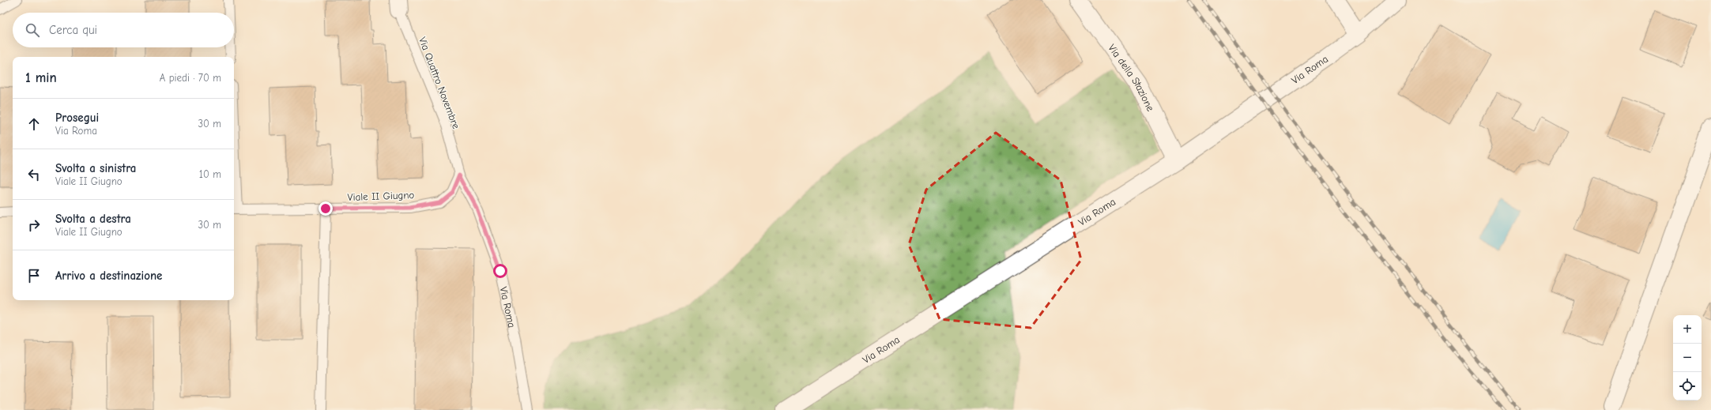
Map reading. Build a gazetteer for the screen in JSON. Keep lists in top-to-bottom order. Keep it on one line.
{"streets":{"street":["Via Roma","Via della Stazione"],"lane":["Via Quattro Novembre","Viale II Giugno"]},"crossings":[["Via Roma","Via della Stazione"],["Via Roma","Via Quattro Novembre"],["Via Roma","Viale II Giugno"],["Via Quattro Novembre","Viale II Giugno"]],"page":{"search":"Cerca qui","heading":["1 min","A piedi · 70 m"],"list":[["Prosegui","Via Roma","30 m"],["Svolta a sinistra","Viale II Giugno","10 m"],["Svolta a destra","Viale II Giugno","30 m"],"Arrivo a destinazione"],"map_buttons":["+","−"]}}
